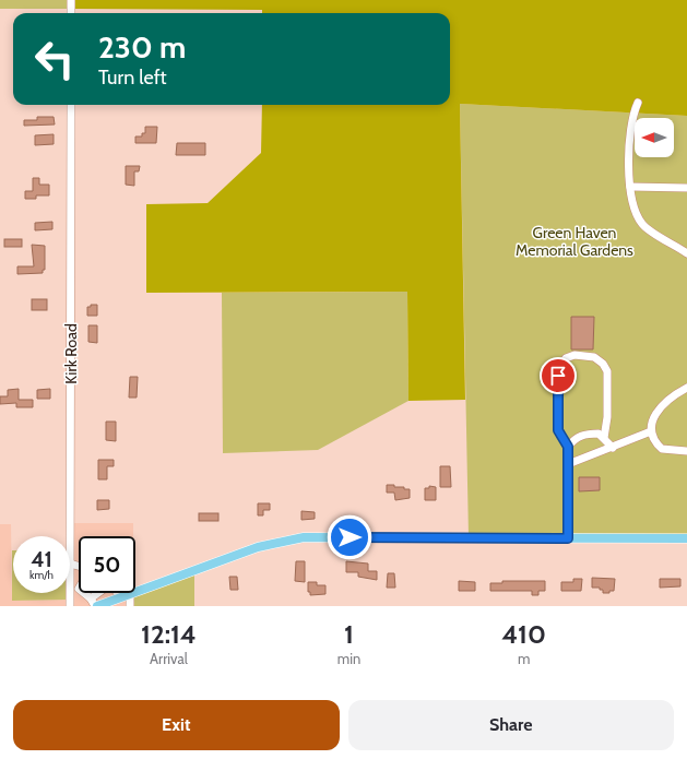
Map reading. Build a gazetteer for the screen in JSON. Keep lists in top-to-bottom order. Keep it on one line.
{"streets":{"street":["Kirk Road"]},"parks":["Green Haven Memorial Gardens"],"north":"left","page":{"turn":["230 m","Turn left"],"speed":"41 km/h","limit":"50","eta":["12:14","Arrival","1","min","410","m"],"buttons":["Exit","Share"]}}
